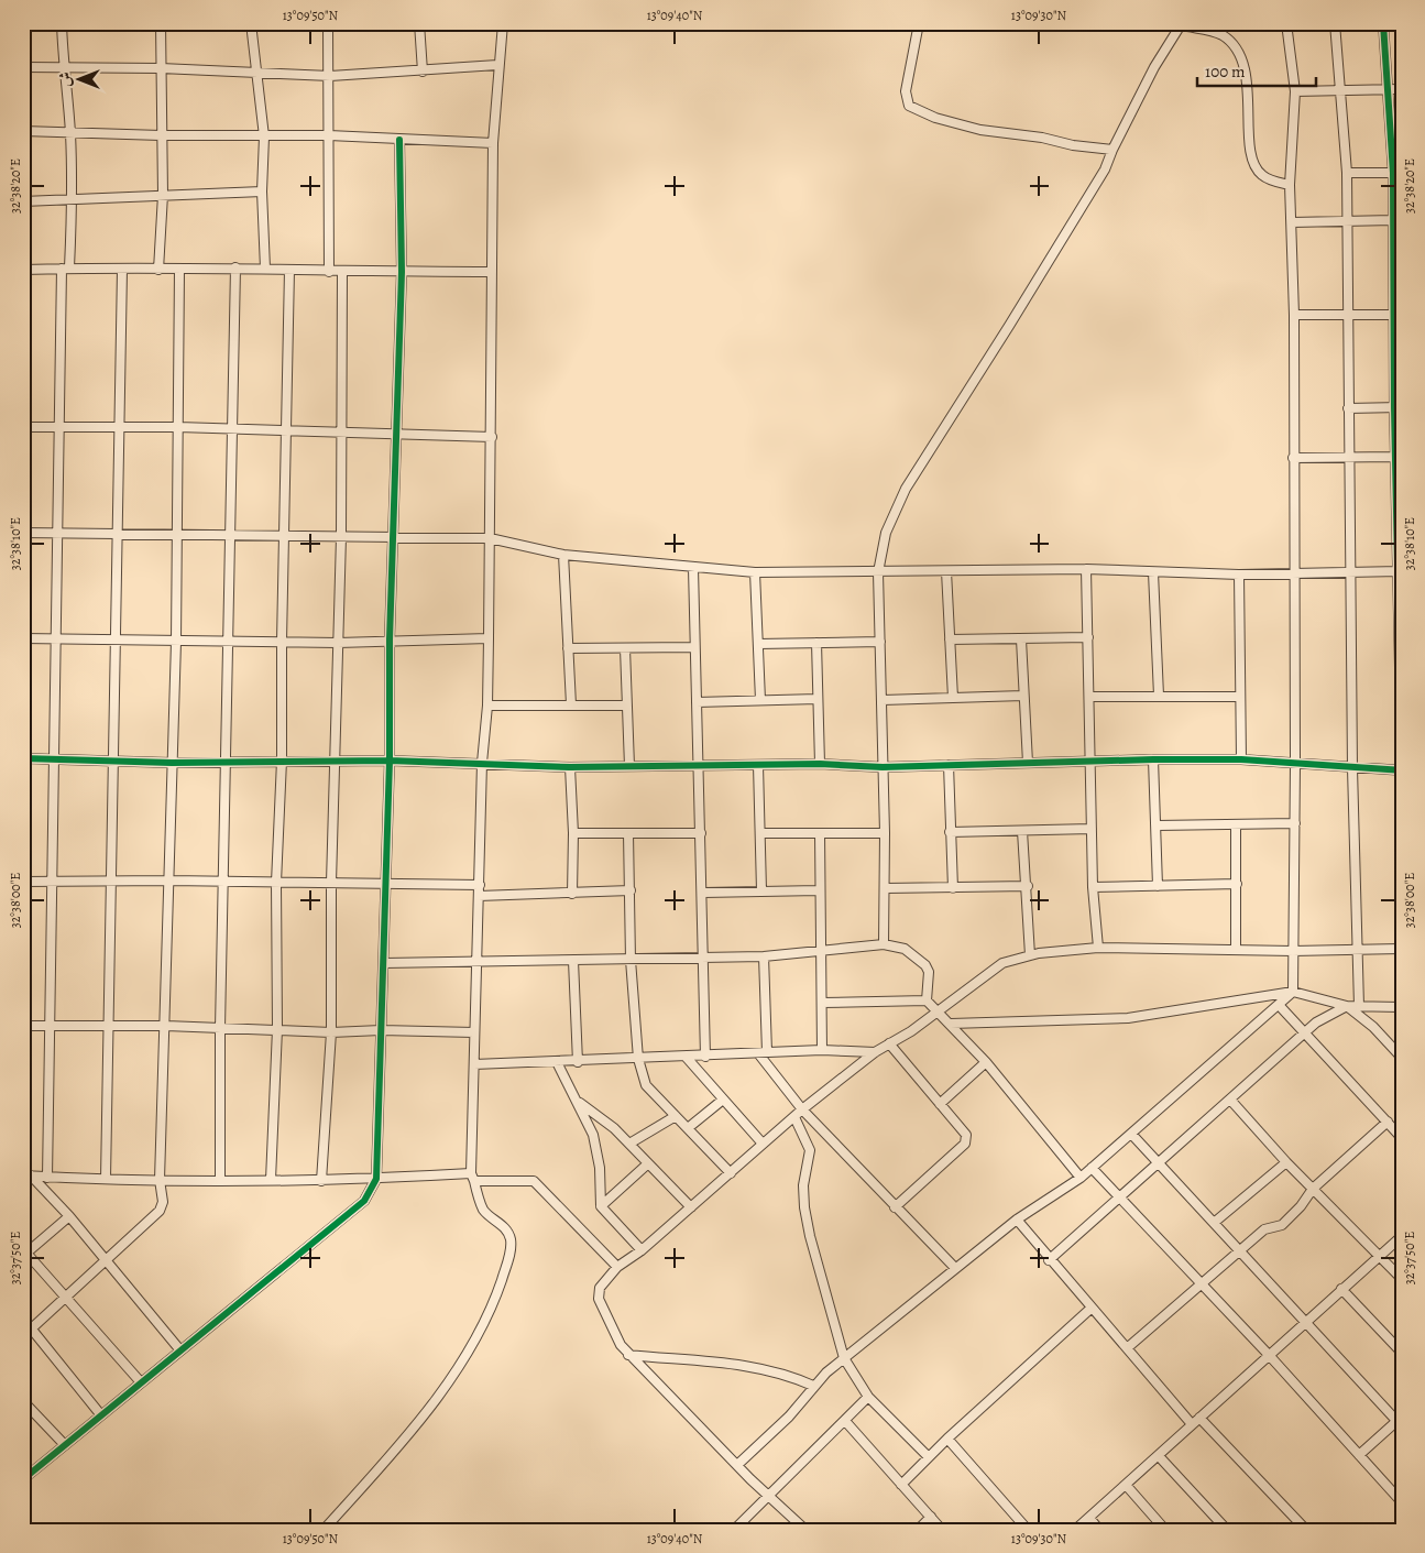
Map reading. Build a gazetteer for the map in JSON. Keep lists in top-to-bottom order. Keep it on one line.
{"scale_bar":"100 m","north":"left","coordinates":["13°09'50\"N","13°09'40\"N","13°09'30\"N","32°38'20\"E","32°38'10\"E","32°38'00\"E","32°37'50\"E"]}
